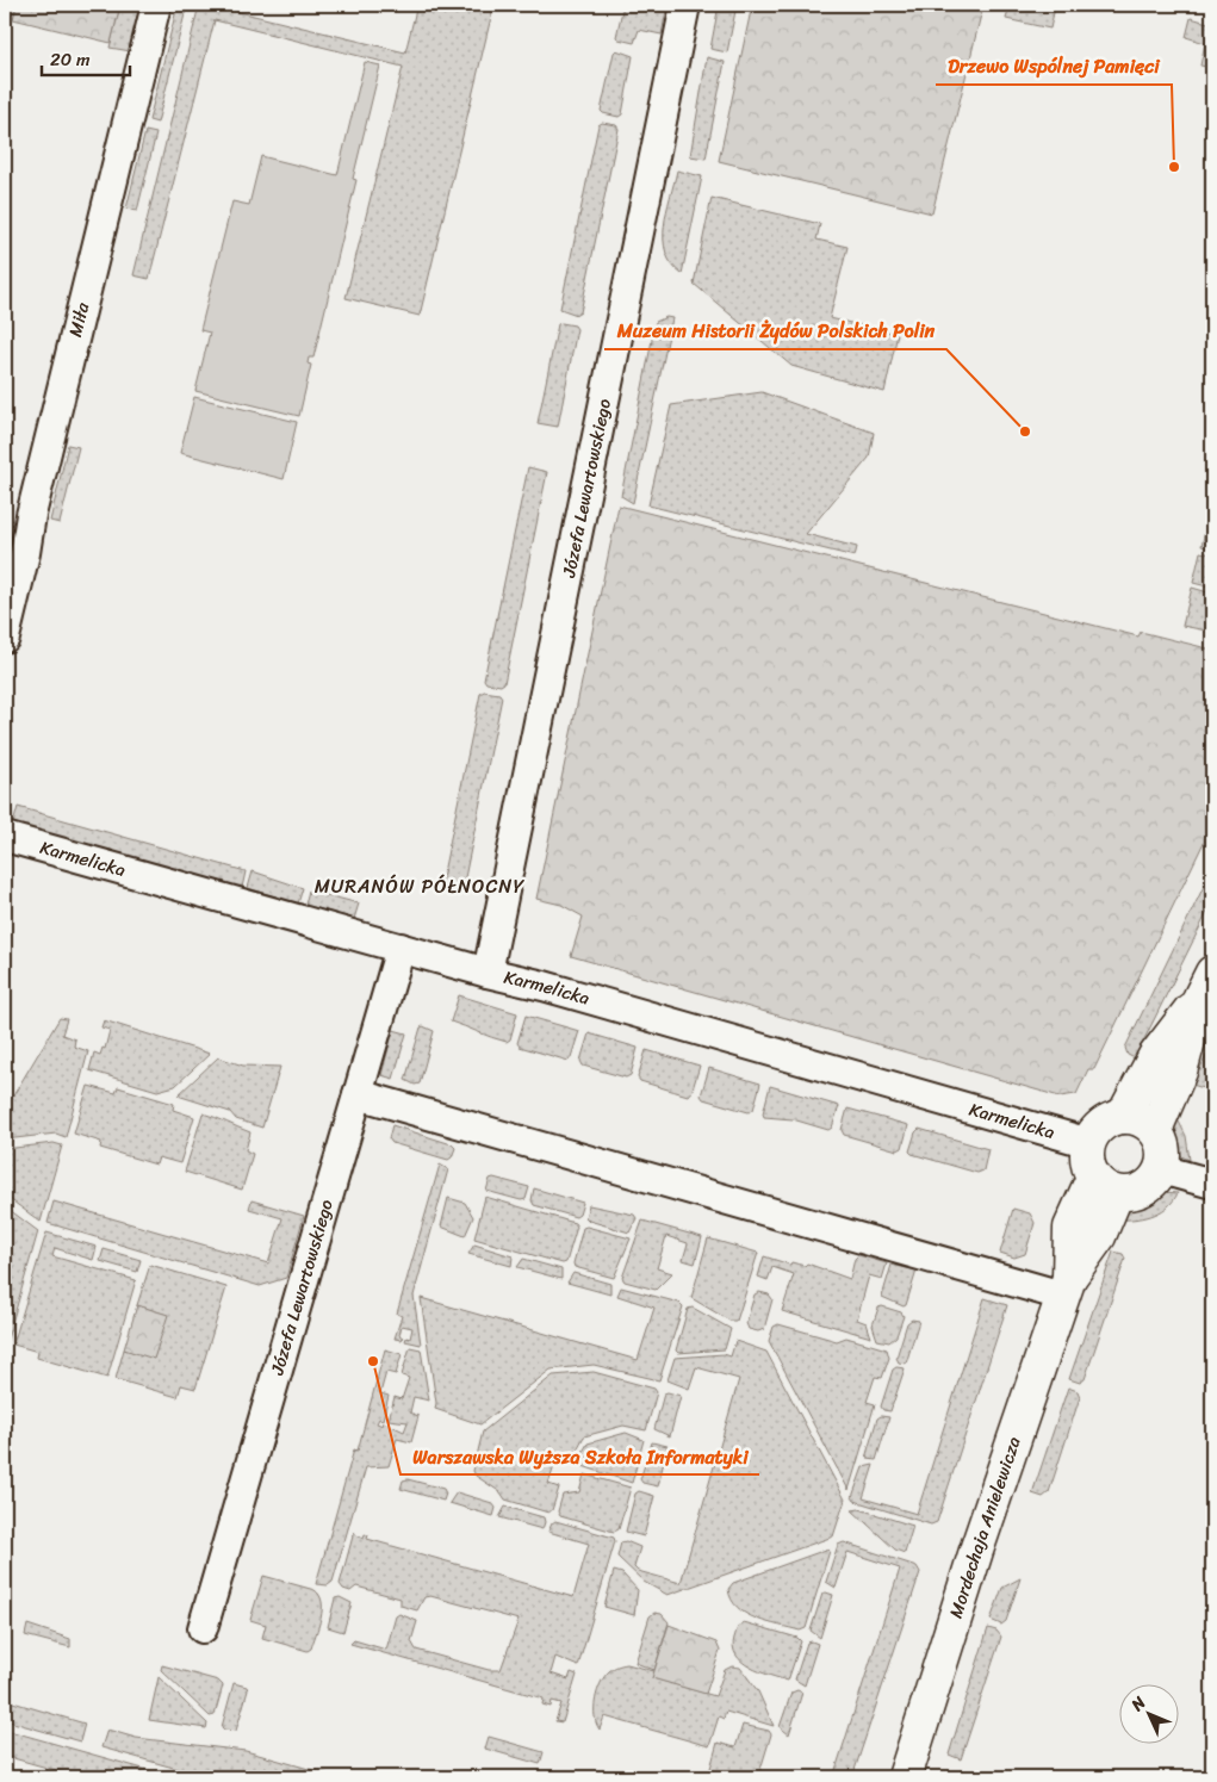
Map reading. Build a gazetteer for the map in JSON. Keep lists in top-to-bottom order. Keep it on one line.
{"streets":{"street":["Miła","Józefa Lewartowskiego","Karmelicka","Mordechaja Anielewicza"]},"crossings":[["Józefa Lewartowskiego","Karmelicka"],["Karmelicka","Mordechaja Anielewicza"]],"districts":["MURANÓW PÓŁNOCNY"],"places":["Drzewo Wspólnej Pamięci","Muzeum Historii Żydów Polskich Polin","Warszawska Wyższa Szkoła Informatyki"],"scale_bar":"20 m","north":"top left"}
